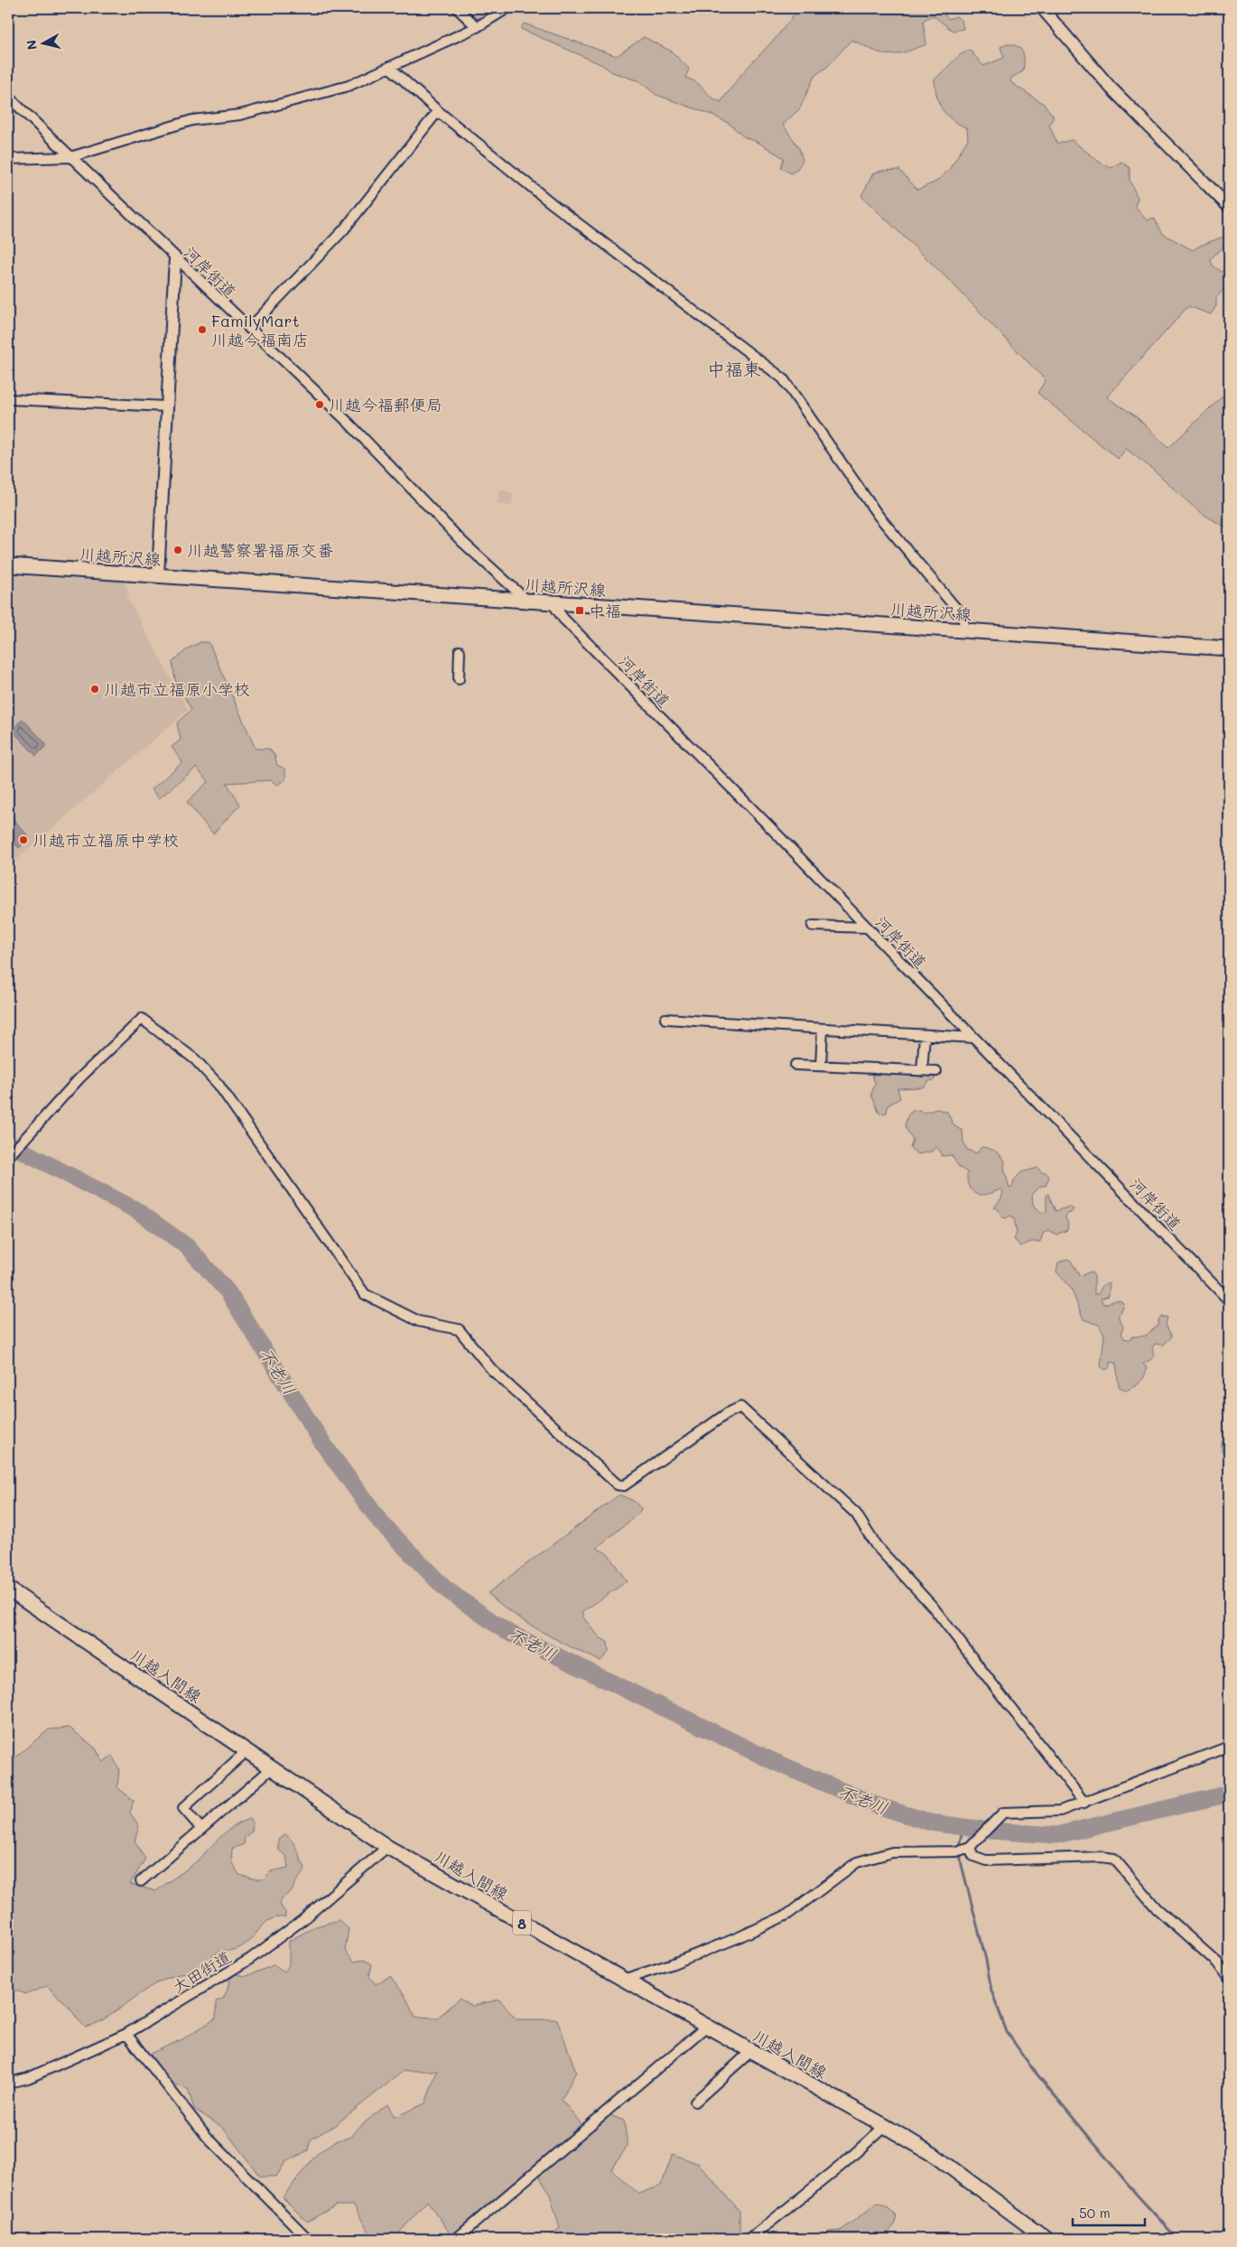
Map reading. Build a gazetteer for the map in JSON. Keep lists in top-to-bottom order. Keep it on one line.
{"streets":{"main road":["川越所沢線","川越入間線","8"],"street":["河岸街道","大田街道"]},"crossings":[["河岸街道","川越所沢線"],["川越入間線","大田街道"]],"districts":["中福東"],"water":["不老川"],"places":{"other":["FamilyMart 川越今福南店","川越今福郵便局","川越警察署福原交番","川越市立福原小学校","川越市立福原中学校"],"transit":["中福"]},"scale_bar":"50 m","north":"left"}
